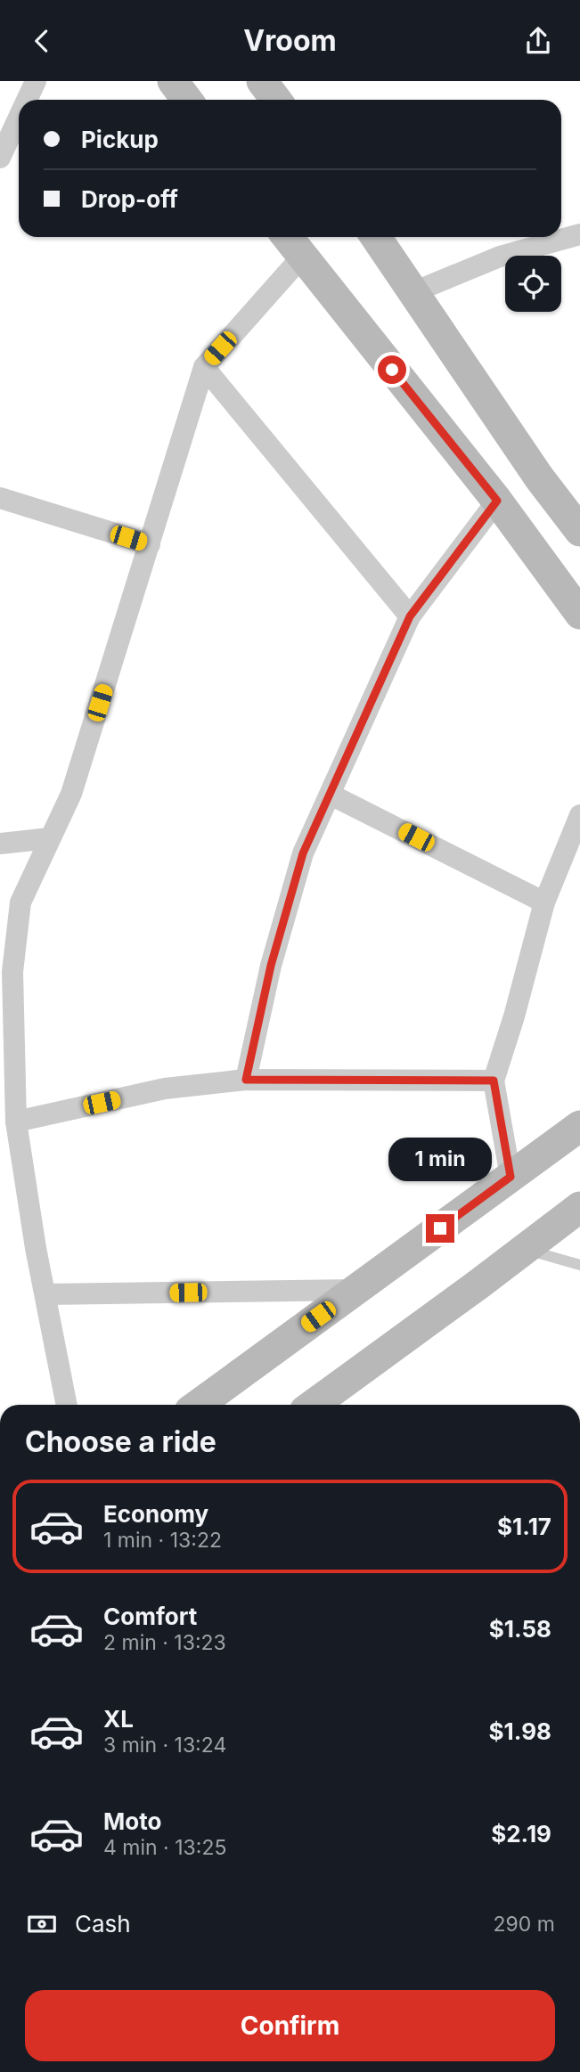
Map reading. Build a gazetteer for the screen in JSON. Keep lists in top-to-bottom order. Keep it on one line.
{"page":{"header":"Vroom","banner":["Pickup","Drop-off"],"bubble":"1 min","heading":"Choose a ride","list":[{"name":"Economy","note":"1 min · 13:22","value":"$1.17"},{"name":"Comfort","note":"2 min · 13:23","value":"$1.58"},{"name":"XL","note":"3 min · 13:24","value":"$1.98"},{"name":"Moto","note":"4 min · 13:25","value":"$2.19"}],"pay":["Cash","290 m"],"buttons":"Confirm"}}
